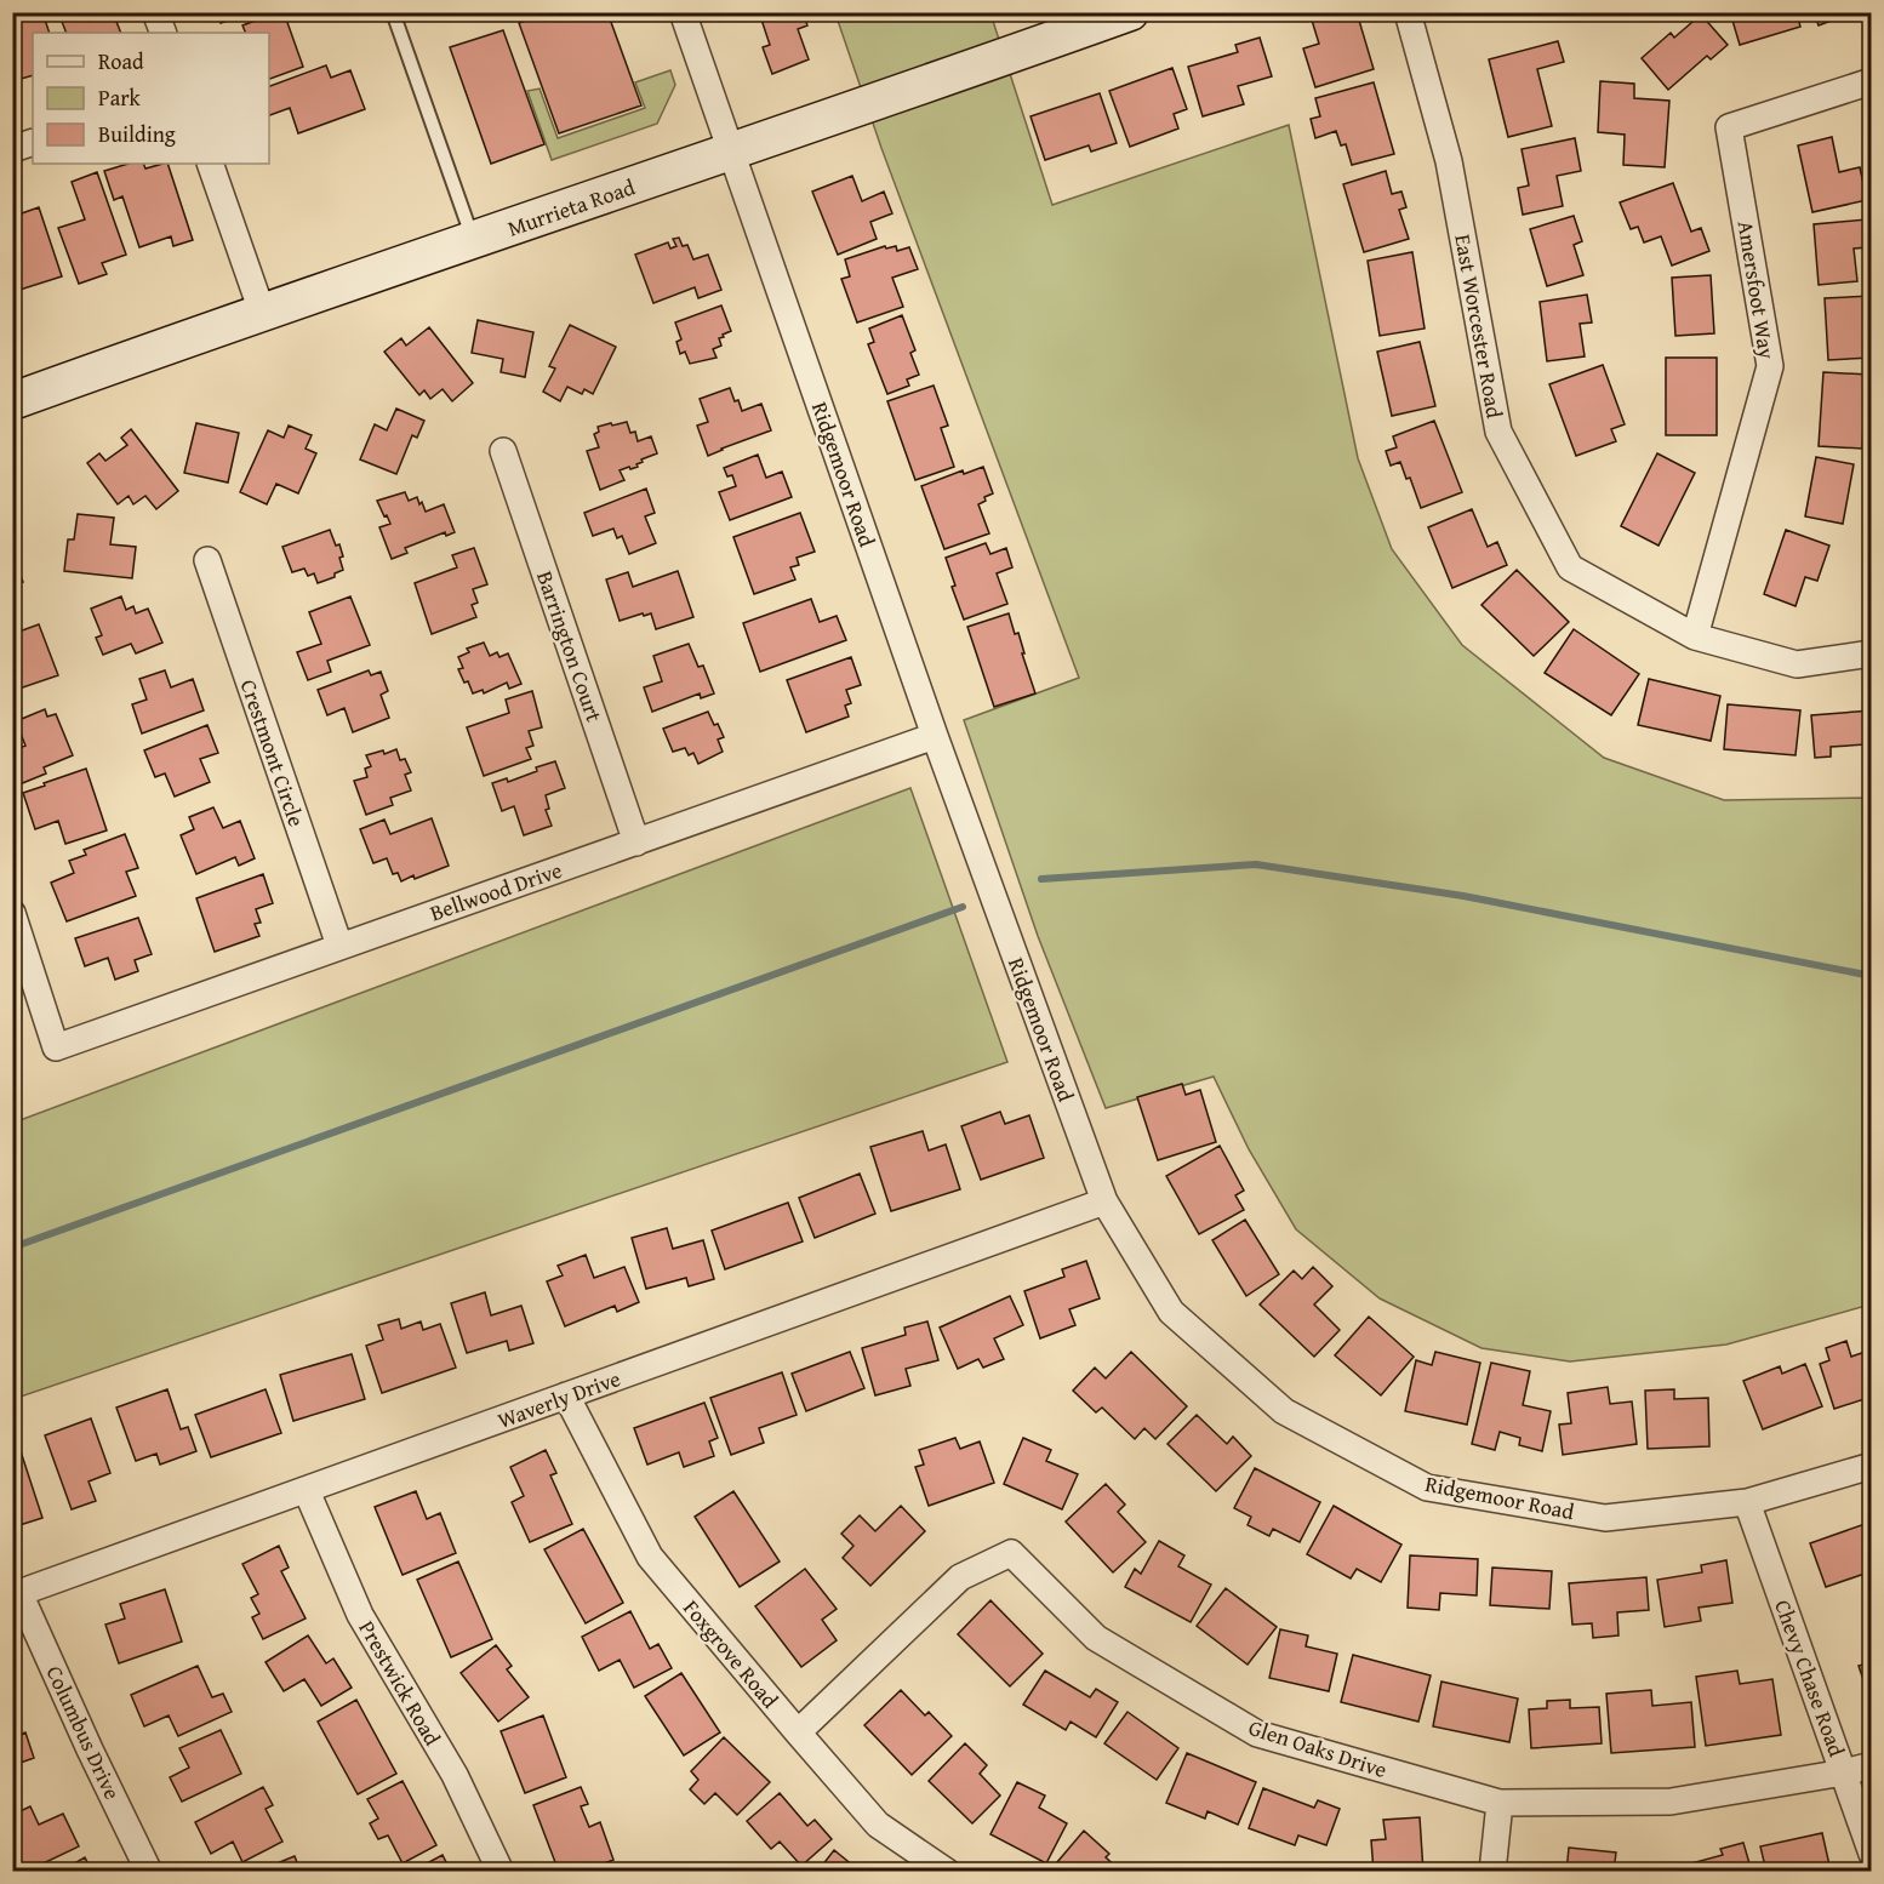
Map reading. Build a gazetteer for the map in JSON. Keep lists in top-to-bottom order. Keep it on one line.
{"streets":{"main road":["Murrieta Road"],"street":["Amersfoot Way","East Worcester Road","Ridgemoor Road","Barrington Court","Crestmont Circle","Bellwood Drive","Waverly Drive","Foxgrove Road","Chevy Chase Road","Prestwick Road","Columbus Drive","Glen Oaks Drive"]},"crossings":[["Murrieta Road","Ridgemoor Road"],["Amersfoot Way","East Worcester Road"],["Ridgemoor Road","Bellwood Drive"],["Ridgemoor Road","Waverly Drive"],["Ridgemoor Road","Chevy Chase Road"],["Barrington Court","Bellwood Drive"],["Crestmont Circle","Bellwood Drive"],["Waverly Drive","Foxgrove Road"],["Waverly Drive","Prestwick Road"],["Waverly Drive","Columbus Drive"],["Foxgrove Road","Glen Oaks Drive"],["Chevy Chase Road","Glen Oaks Drive"]],"legend":["Road","Park","Building"]}
